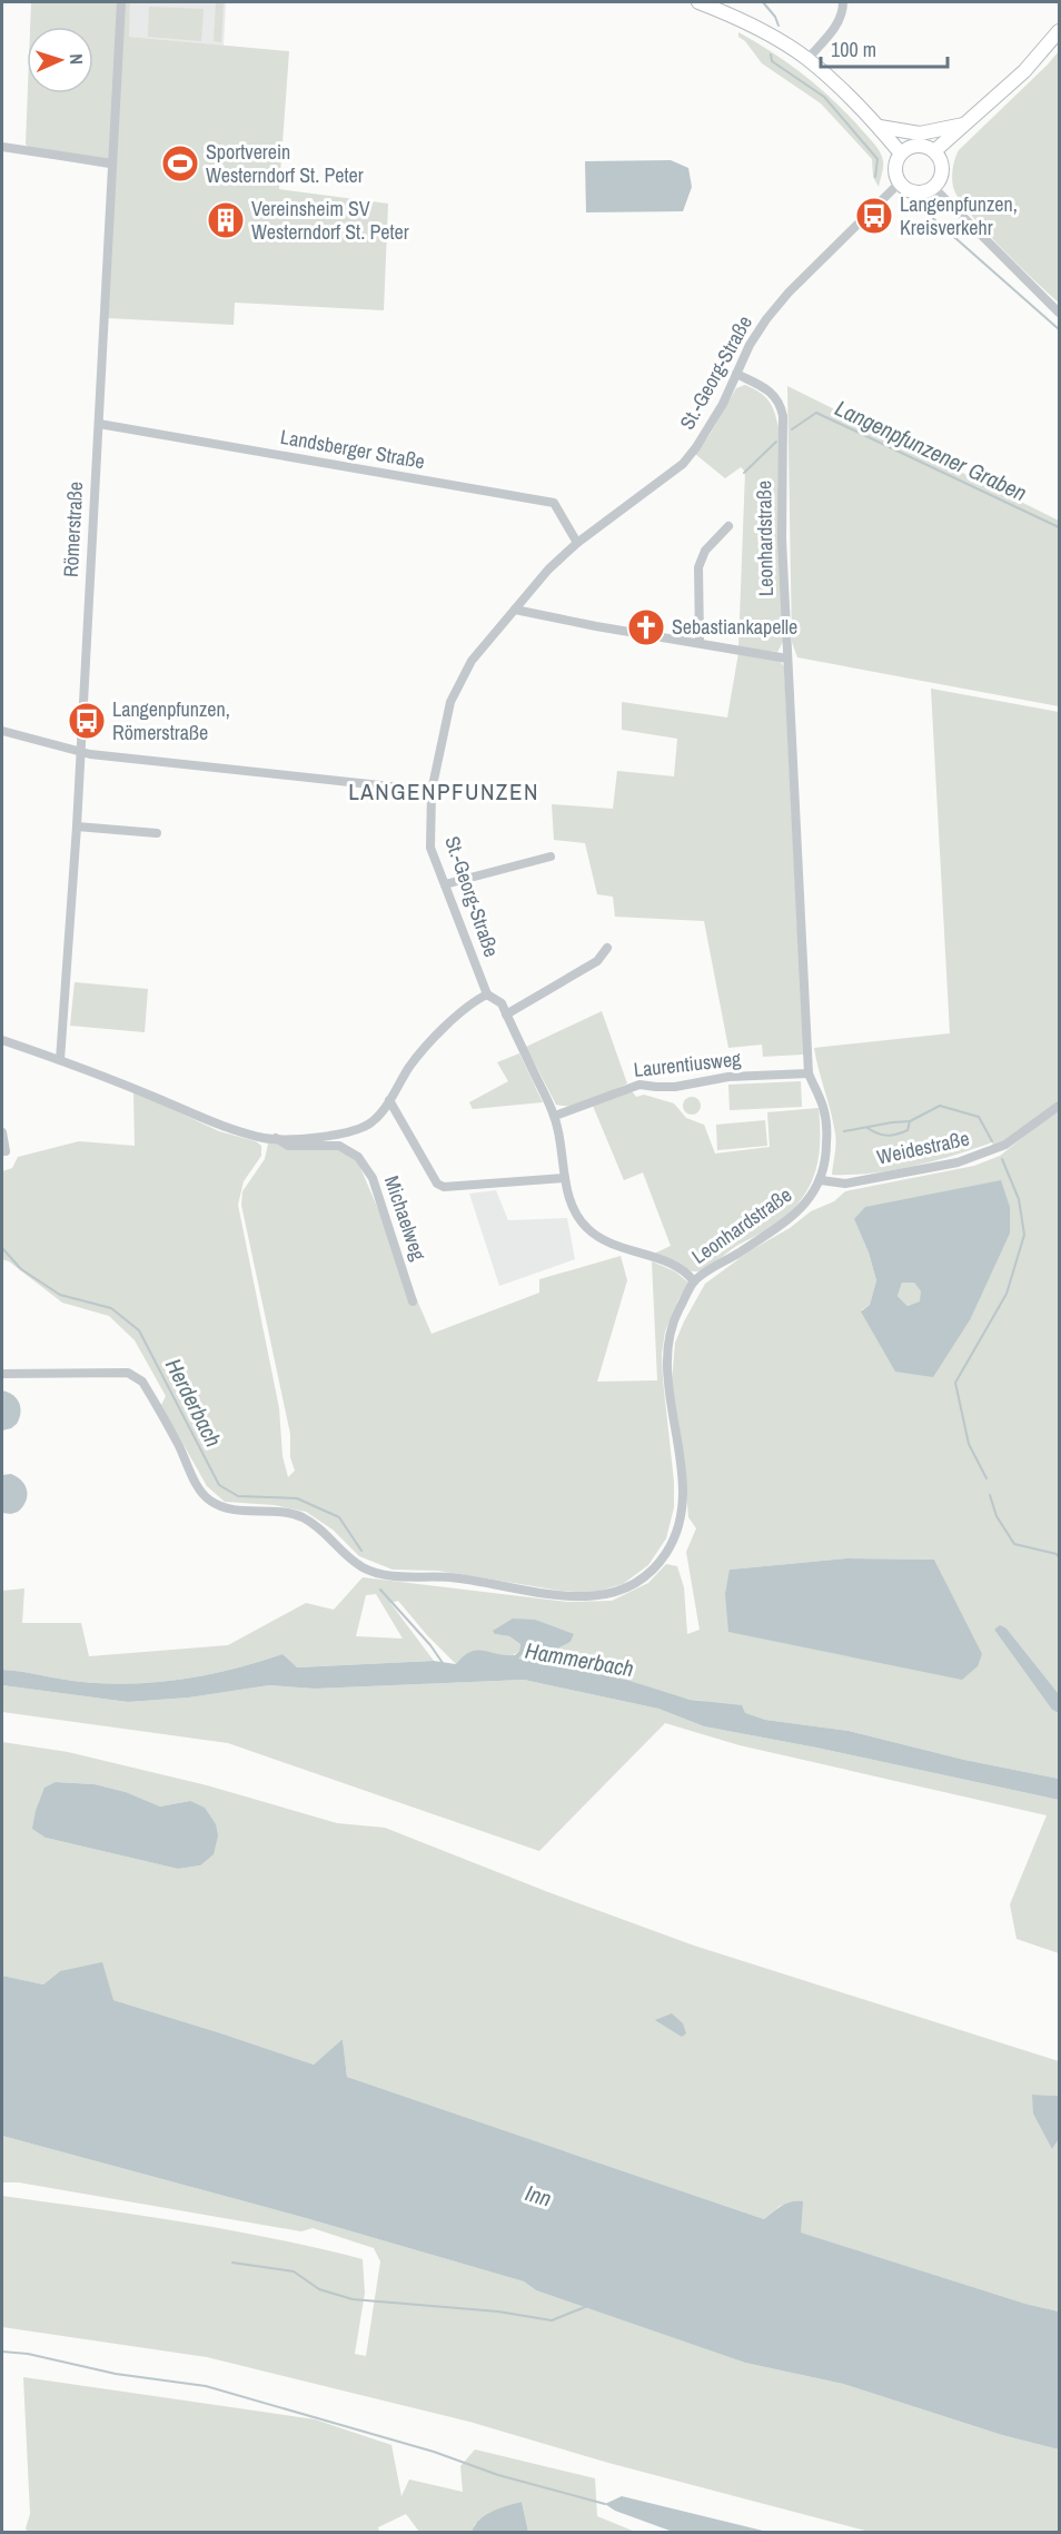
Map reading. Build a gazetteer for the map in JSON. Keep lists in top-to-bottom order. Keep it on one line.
{"streets":{"street":["St.-Georg-Straße","Landsberger Straße","Römerstraße","Leonhardstraße","Laurentiusweg","Weidestraße","Michaelweg"]},"crossings":[["St.-Georg-Straße","Landsberger Straße"],["St.-Georg-Straße","Leonhardstraße"],["Landsberger Straße","Römerstraße"],["Leonhardstraße","Laurentiusweg"],["Leonhardstraße","Weidestraße"]],"districts":["LANGENPFUNZEN"],"water":["Langenpfunzener Graben","Herderbach","Hammerbach","Inn"],"places":{"sports":["Sportverein Westerndorf St. Peter"],"bus stop":["Langenpfunzen, Kreisverkehr","Langenpfunzen, Römerstraße"],"building":["Vereinsheim SV Westerndorf St. Peter"],"church":["Sebastiankapelle"]},"scale_bar":"100 m","north":"right"}
